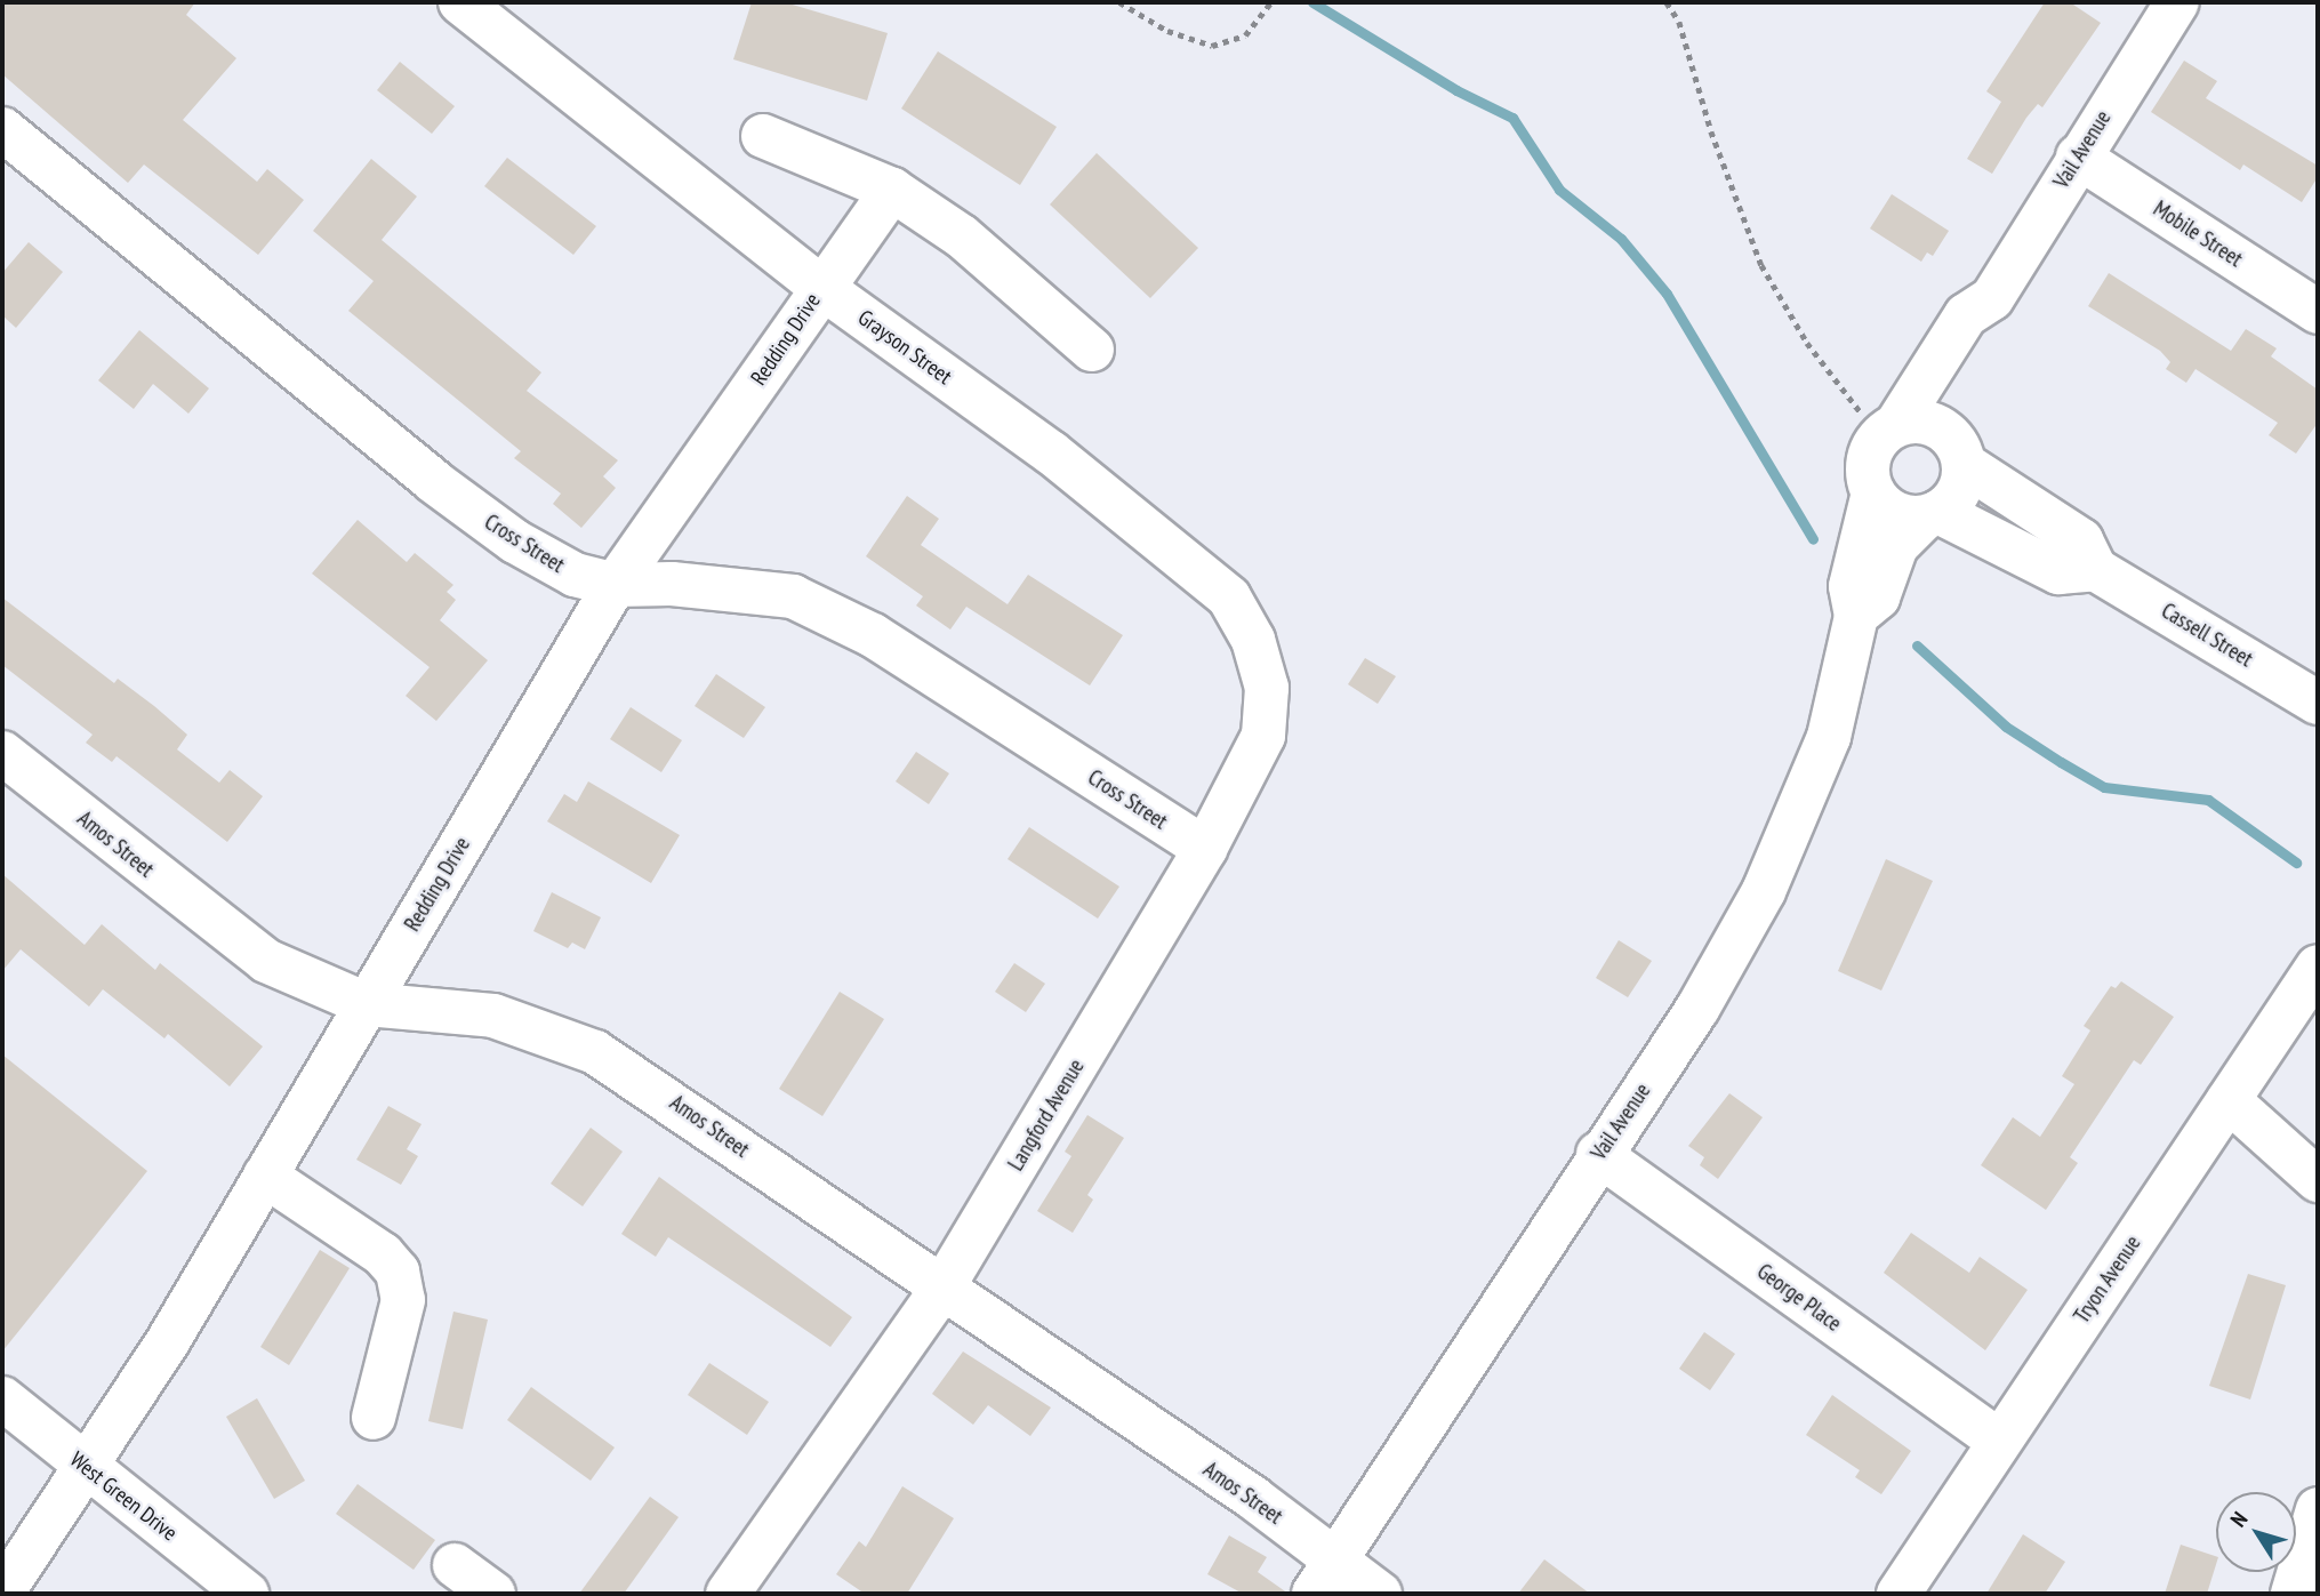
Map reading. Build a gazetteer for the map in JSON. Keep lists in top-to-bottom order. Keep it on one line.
{"streets":{"street":["Vail Avenue","Mobile Street","Redding Drive","Grayson Street","Cross Street","Cassell Street","Amos Street","Langford Avenue","Tryon Avenue","George Place","West Green Drive"]},"crossings":[["Vail Avenue","Mobile Street"],["Vail Avenue","Cassell Street"],["Vail Avenue","Amos Street"],["Vail Avenue","George Place"],["Redding Drive","Grayson Street"],["Redding Drive","Cross Street"],["Redding Drive","Amos Street"],["Redding Drive","West Green Drive"],["Grayson Street","Langford Avenue"],["Cross Street","Langford Avenue"],["Amos Street","Langford Avenue"],["Tryon Avenue","George Place"]],"north":"top left"}
